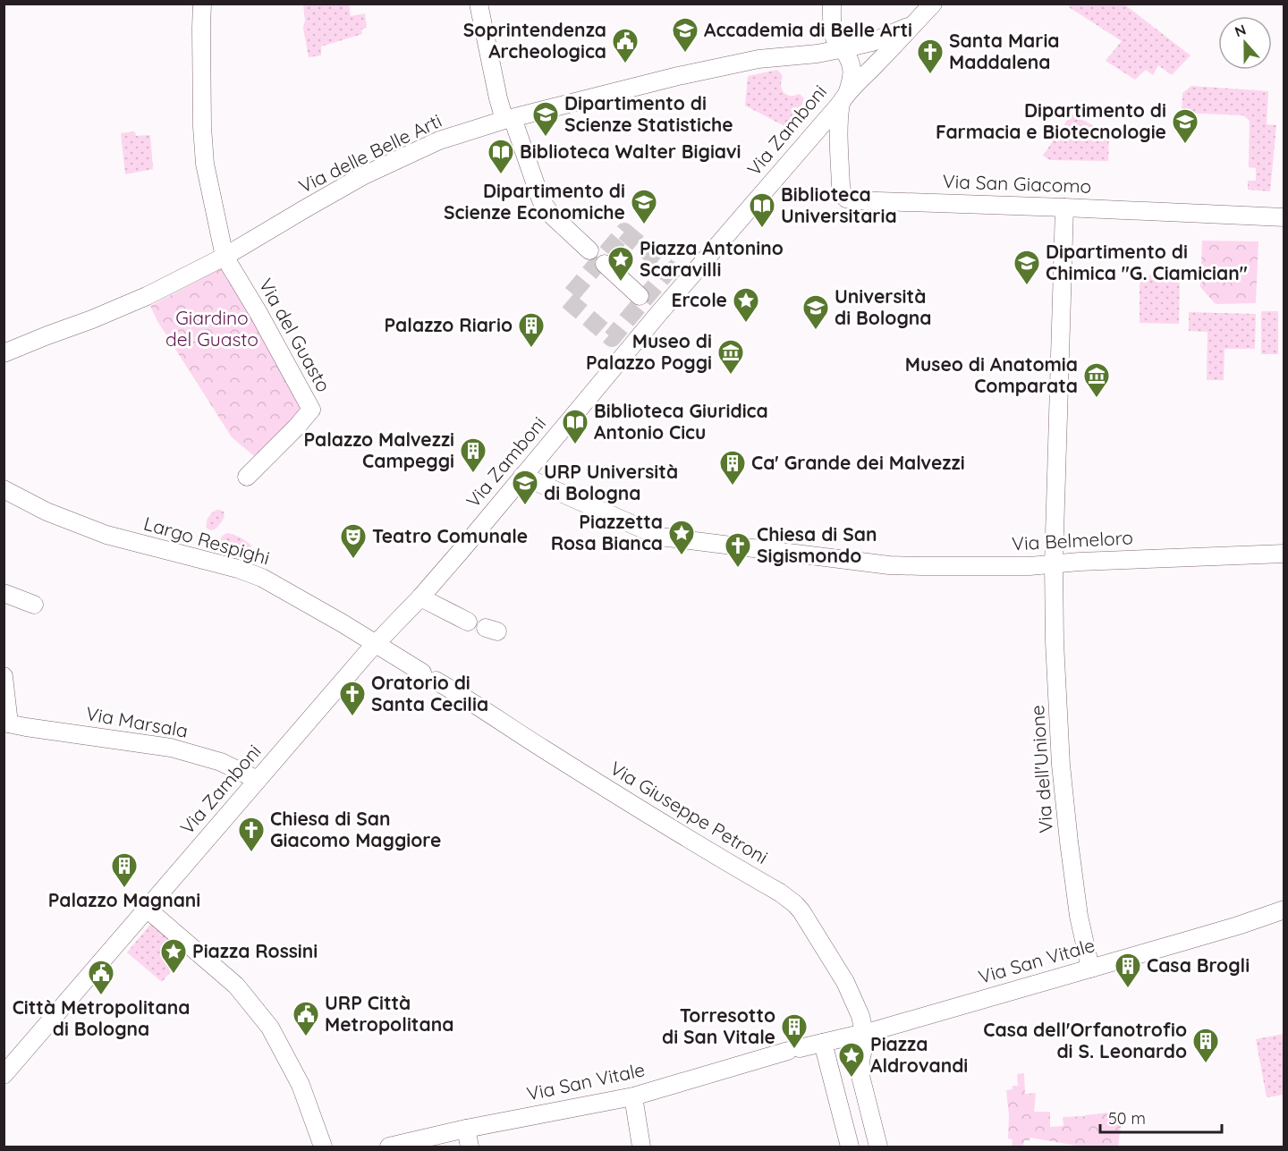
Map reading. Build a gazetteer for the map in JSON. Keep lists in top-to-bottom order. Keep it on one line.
{"streets":{"street":["Via Zamboni","Via delle Belle Arti","Via San Giacomo","Via del Guasto","Largo Respighi","Via Belmeloro","Via Marsala","Via dell'Unione","Via Giuseppe Petroni","Via San Vitale"]},"crossings":[["Via Zamboni","Via delle Belle Arti"],["Via Zamboni","Via San Giacomo"],["Via Zamboni","Largo Respighi"],["Via Zamboni","Via Belmeloro"],["Via Zamboni","Via Marsala"],["Via delle Belle Arti","Via del Guasto"],["Via San Giacomo","Via dell'Unione"],["Largo Respighi","Via Giuseppe Petroni"],["Via Belmeloro","Via dell'Unione"],["Via dell'Unione","Via San Vitale"],["Via Giuseppe Petroni","Via San Vitale"]],"parks":["Giardino del Guasto"],"places":{"school or university":["Accademia di Belle Arti","Dipartimento di Scienze Statistiche","Dipartimento di Farmacia e Biotecnologie","Dipartimento di Scienze Economiche","Dipartimento di Chimica \"G. Ciamician\"","Università di Bologna","URP Università di Bologna"],"public building":["Soprintendenza Archeologica","Città Metropolitana di Bologna","URP Città Metropolitana"],"church":["Santa Maria Maddalena","Chiesa di San Sigismondo","Oratorio di Santa Cecilia","Chiesa di San Giacomo Maggiore"],"library":["Biblioteca Walter Bigiavi","Biblioteca Universitaria","Biblioteca Giuridica Antonio Cicu"],"place":["Piazza Antonino Scaravilli","Ercole","Piazzetta Rosa Bianca","Piazza Rossini","Piazza Aldrovandi"],"building":["Palazzo Riario","Palazzo Malvezzi Campeggi","Ca' Grande dei Malvezzi","Palazzo Magnani","Casa Brogli","Torresotto di San Vitale","Casa dell'Orfanotrofio di S. Leonardo"],"museum":["Museo di Palazzo Poggi","Museo di Anatomia Comparata"],"theatre":["Teatro Comunale"]},"scale_bar":"50 m","north":"top"}
